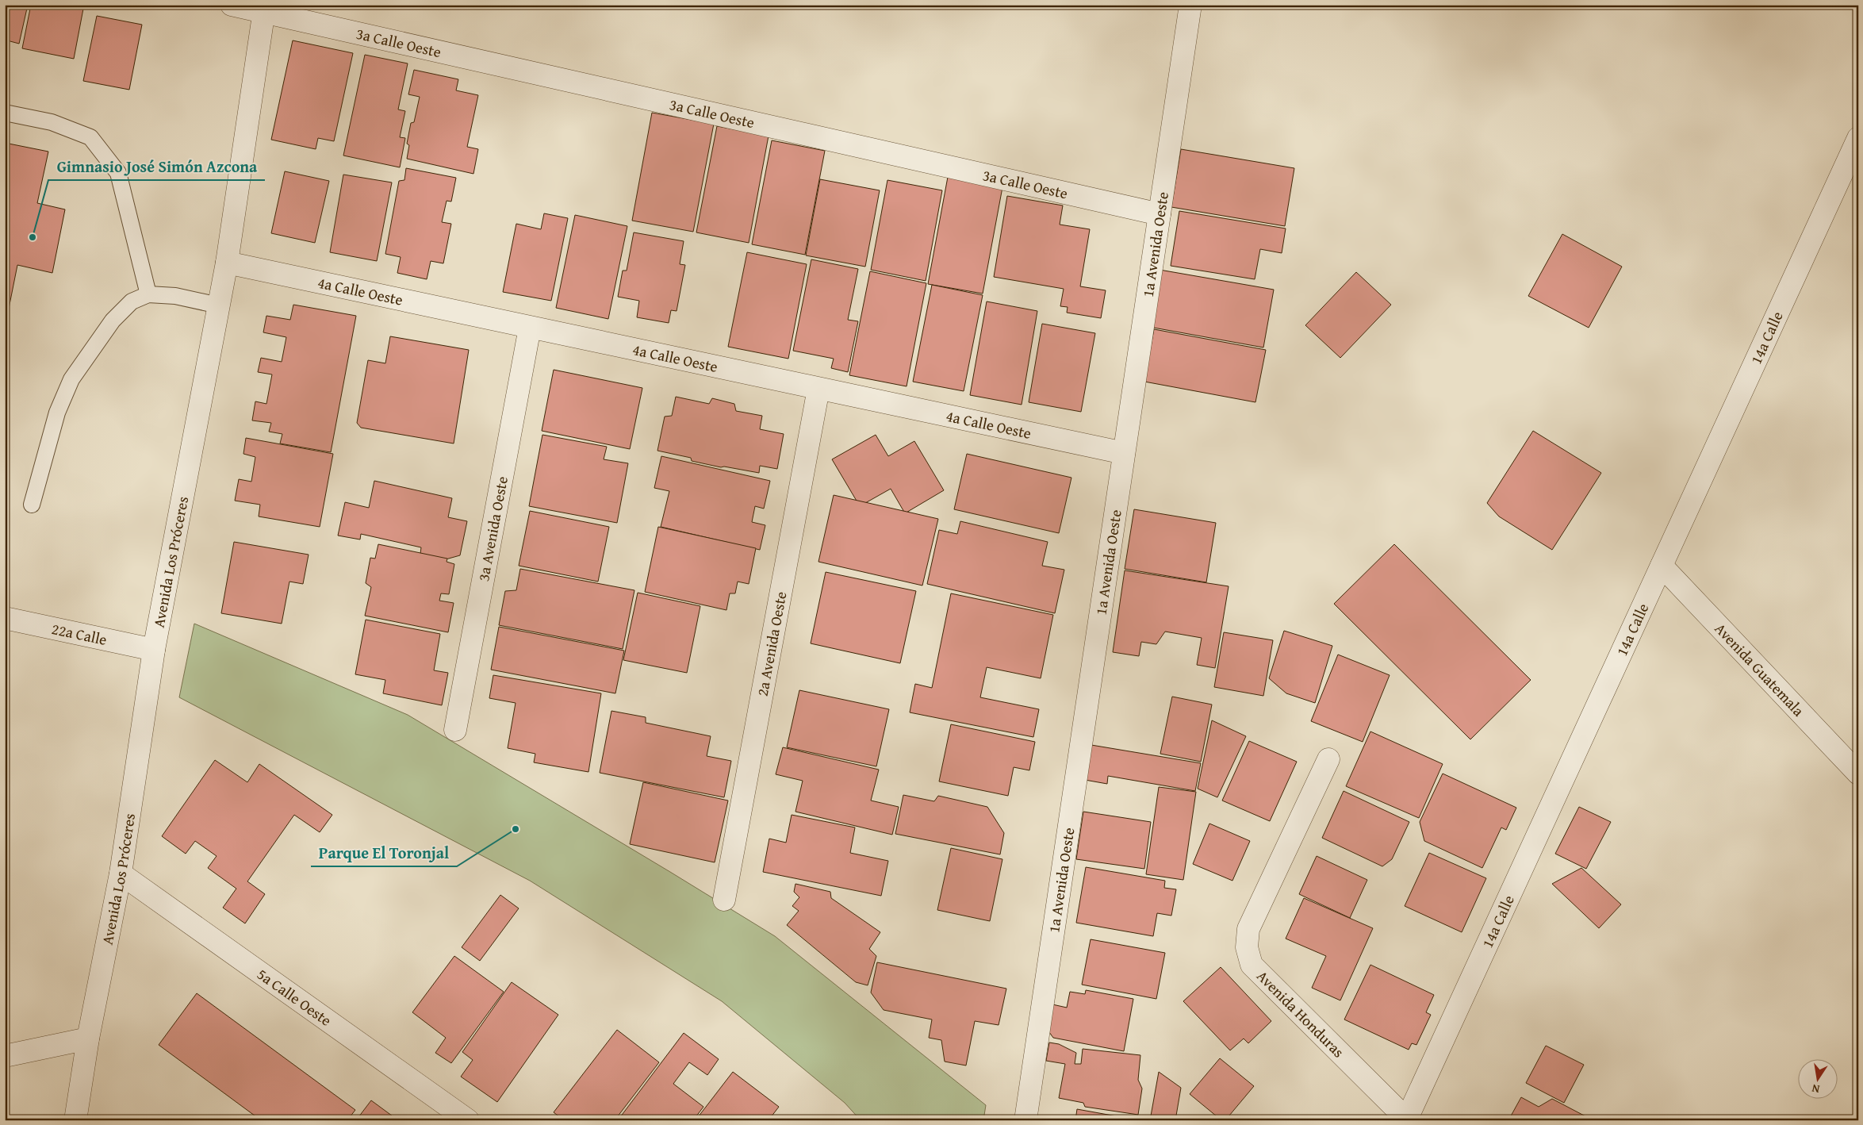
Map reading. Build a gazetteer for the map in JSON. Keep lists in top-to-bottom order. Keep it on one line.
{"streets":{"street":["3a Calle Oeste","1a Avenida Oeste","4a Calle Oeste","14a Calle","3a Avenida Oeste","Avenida Los Próceres","22a Calle","2a Avenida Oeste","Avenida Guatemala","5a Calle Oeste","Avenida Honduras"]},"crossings":[["3a Calle Oeste","1a Avenida Oeste"],["3a Calle Oeste","Avenida Los Próceres"],["1a Avenida Oeste","4a Calle Oeste"],["4a Calle Oeste","3a Avenida Oeste"],["4a Calle Oeste","Avenida Los Próceres"],["4a Calle Oeste","2a Avenida Oeste"],["14a Calle","Avenida Guatemala"],["14a Calle","Avenida Honduras"],["Avenida Los Próceres","22a Calle"],["Avenida Los Próceres","5a Calle Oeste"]],"places":["Gimnasio José Simón Azcona","Parque El Toronjal"],"north":"bottom"}
